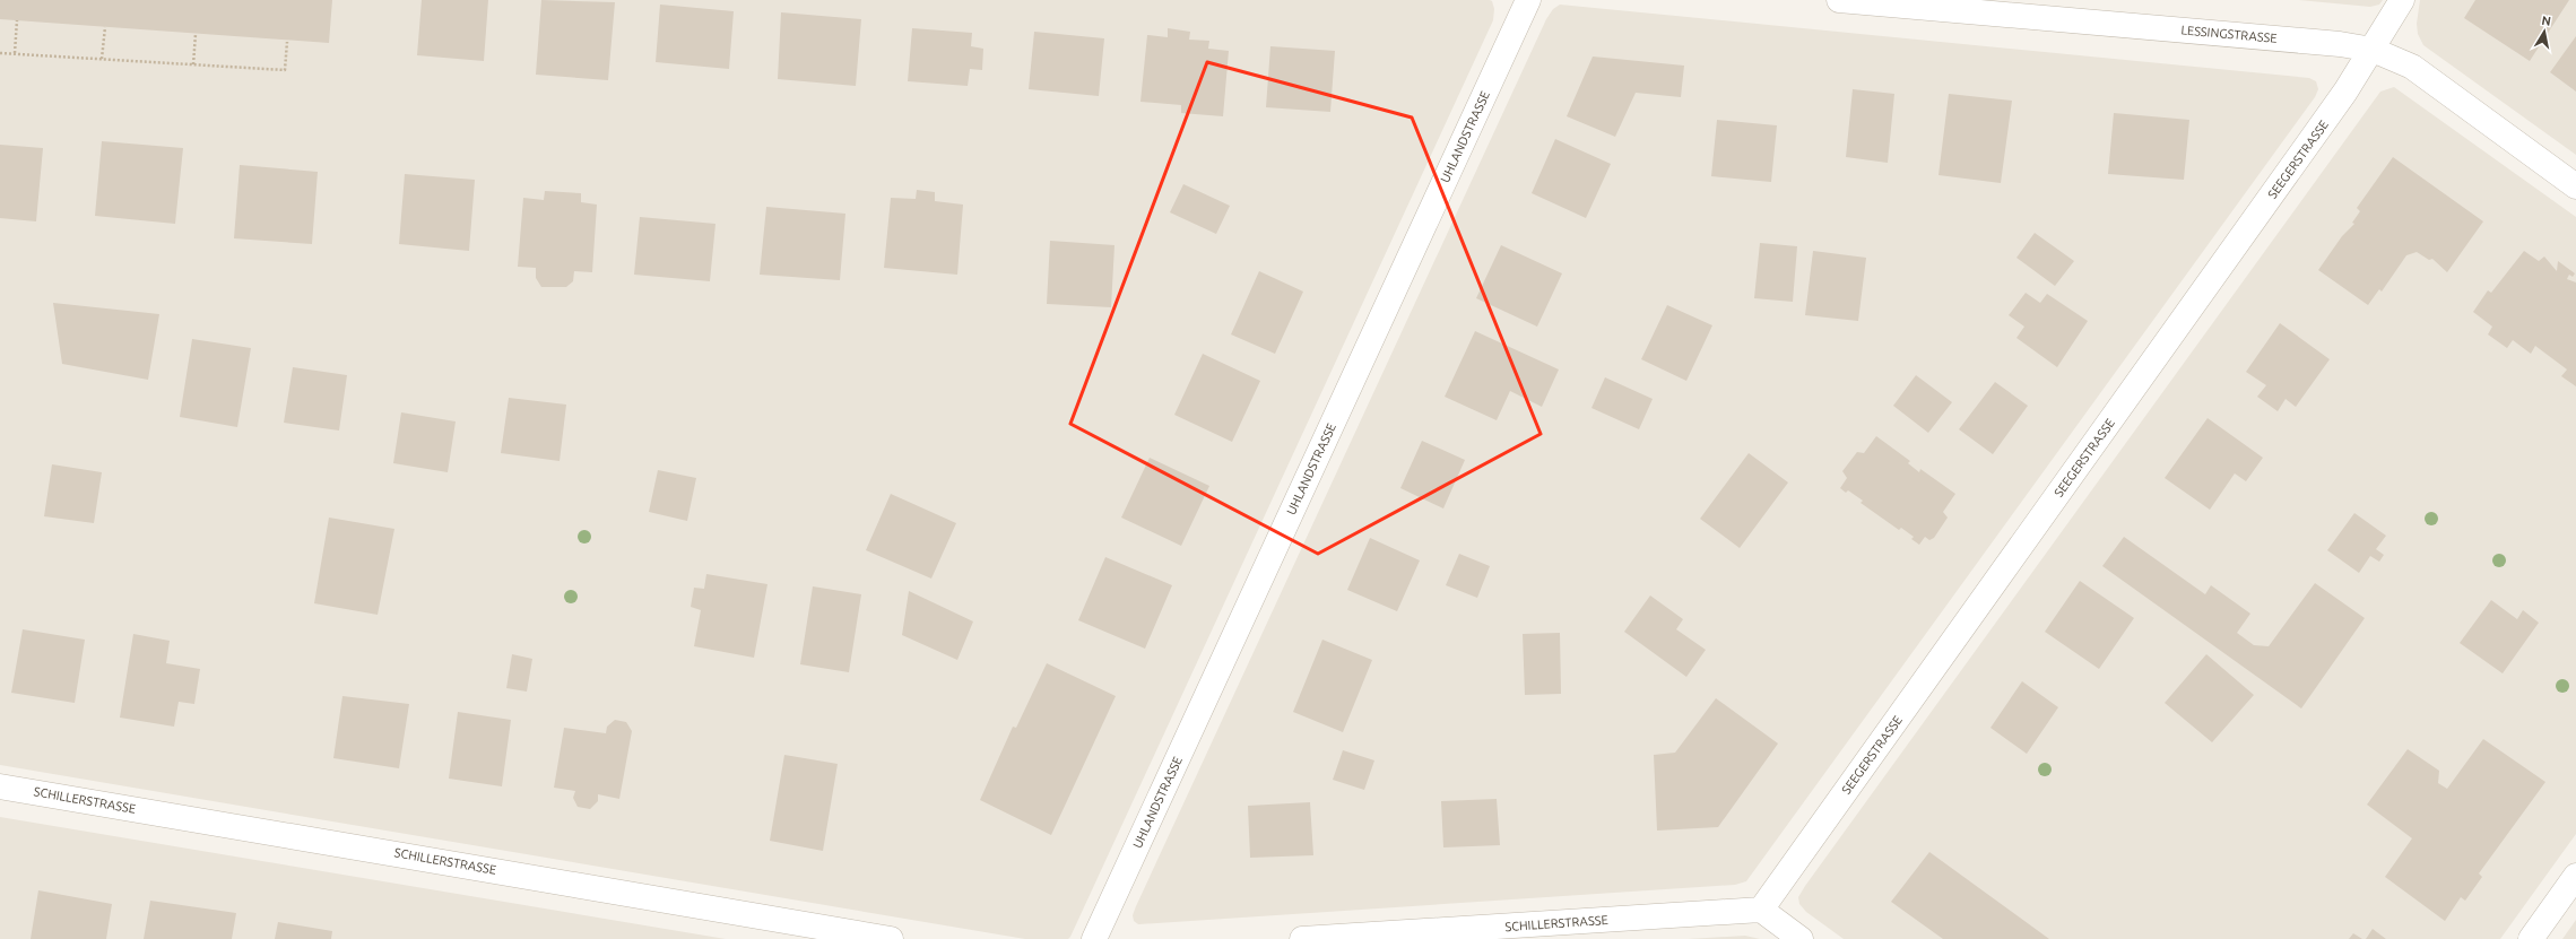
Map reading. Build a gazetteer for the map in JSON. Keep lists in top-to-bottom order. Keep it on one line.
{"streets":{"street":["LESSINGSTRASSE","UHLANDSTRASSE","SEEGERSTRASSE","SCHILLERSTRASSE"]},"crossings":[["LESSINGSTRASSE","SEEGERSTRASSE"],["SEEGERSTRASSE","SCHILLERSTRASSE"]],"north":"top"}
